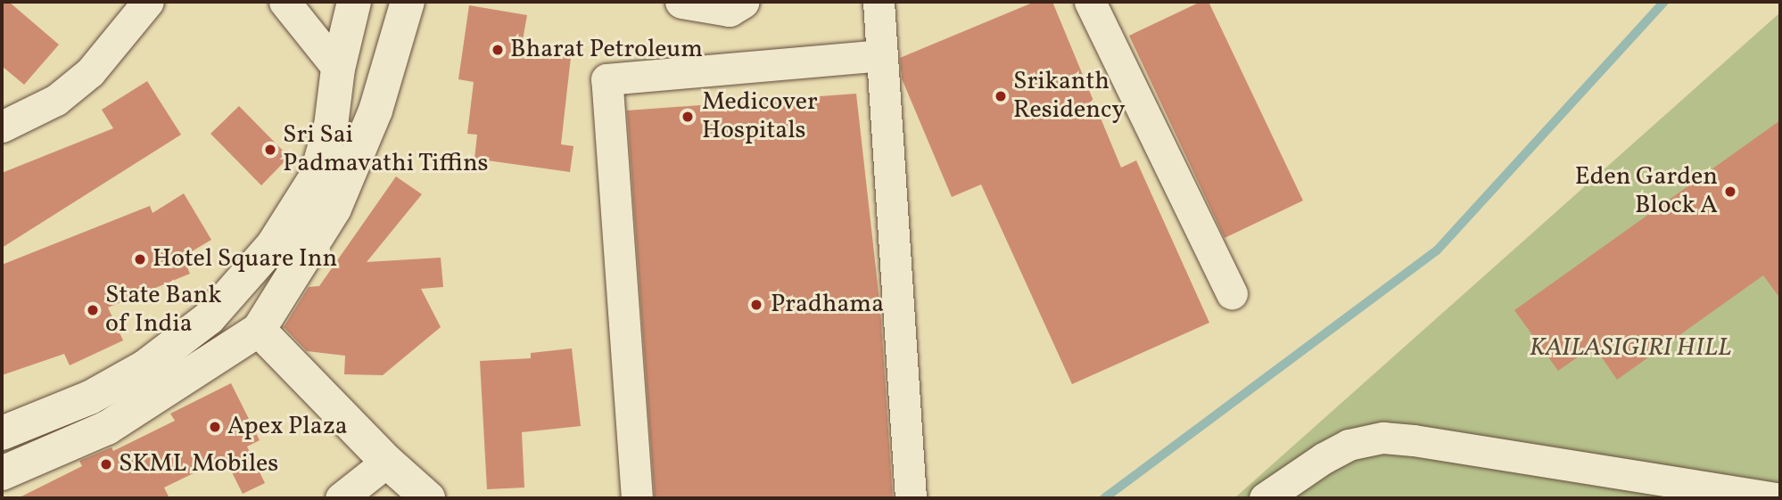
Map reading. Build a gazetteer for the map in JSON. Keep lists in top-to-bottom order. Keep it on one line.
{"parks":["KAILASIGIRI HILL"],"places":["Bharat Petroleum","Srikanth Residency","Medicover Hospitals","Sri Sai Padmavathi Tiffins","Eden Garden Block A","Hotel Square Inn","Pradhama","State Bank of India","Apex Plaza","SKML Mobiles"]}
